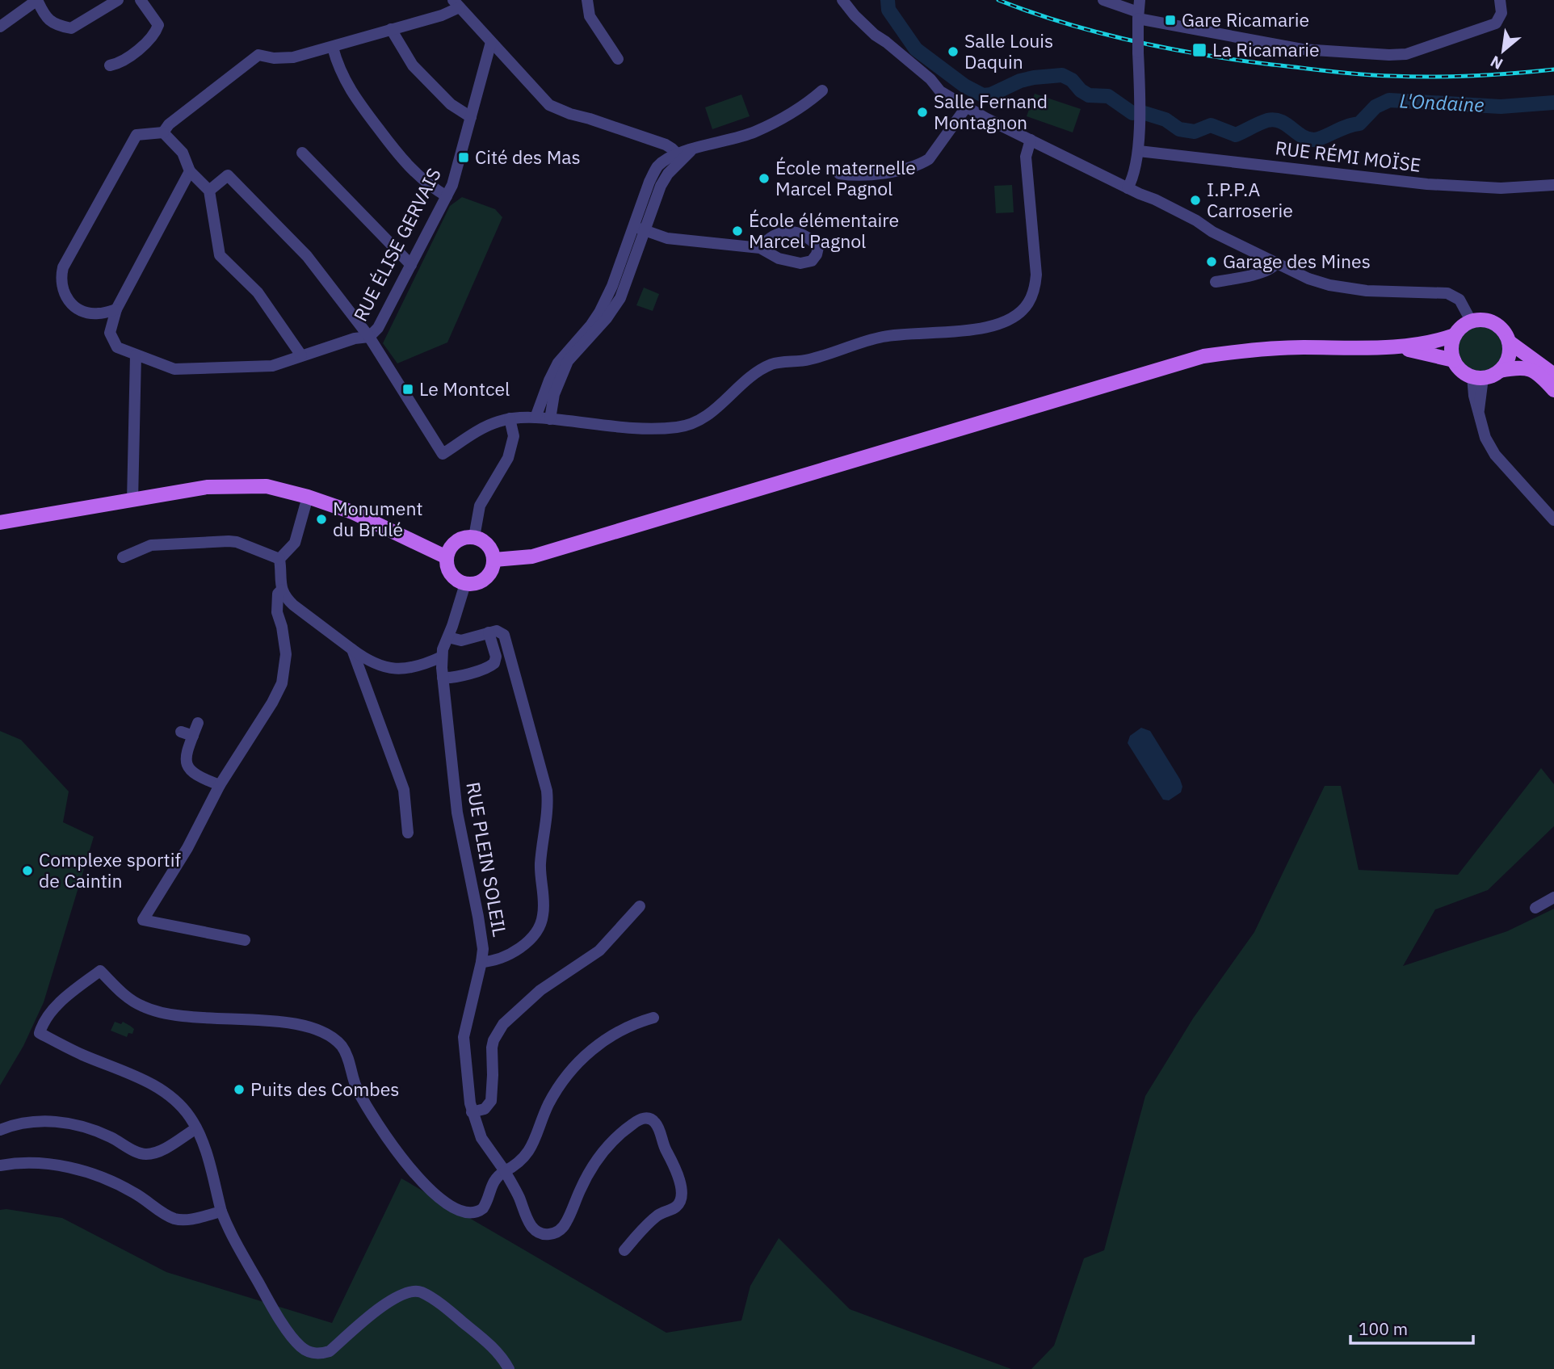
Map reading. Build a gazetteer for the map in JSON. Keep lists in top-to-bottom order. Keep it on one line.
{"streets":{"street":["RUE RÉMI MOÏSE","RUE ÉLISE GERVAIS","RUE PLEIN SOLEIL"]},"water":["L'Ondaine"],"places":{"transit":["Gare Ricamarie","La Ricamarie","Cité des Mas","Le Montcel"],"other":["Salle Louis Daquin","Salle Fernand Montagnon","École maternelle Marcel Pagnol","I.P.P.A Carroserie","École élémentaire Marcel Pagnol","Garage des Mines","Monument du Brulé","Complexe sportif de Caintin","Puits des Combes"]},"scale_bar":"100 m","north":"bottom left"}
